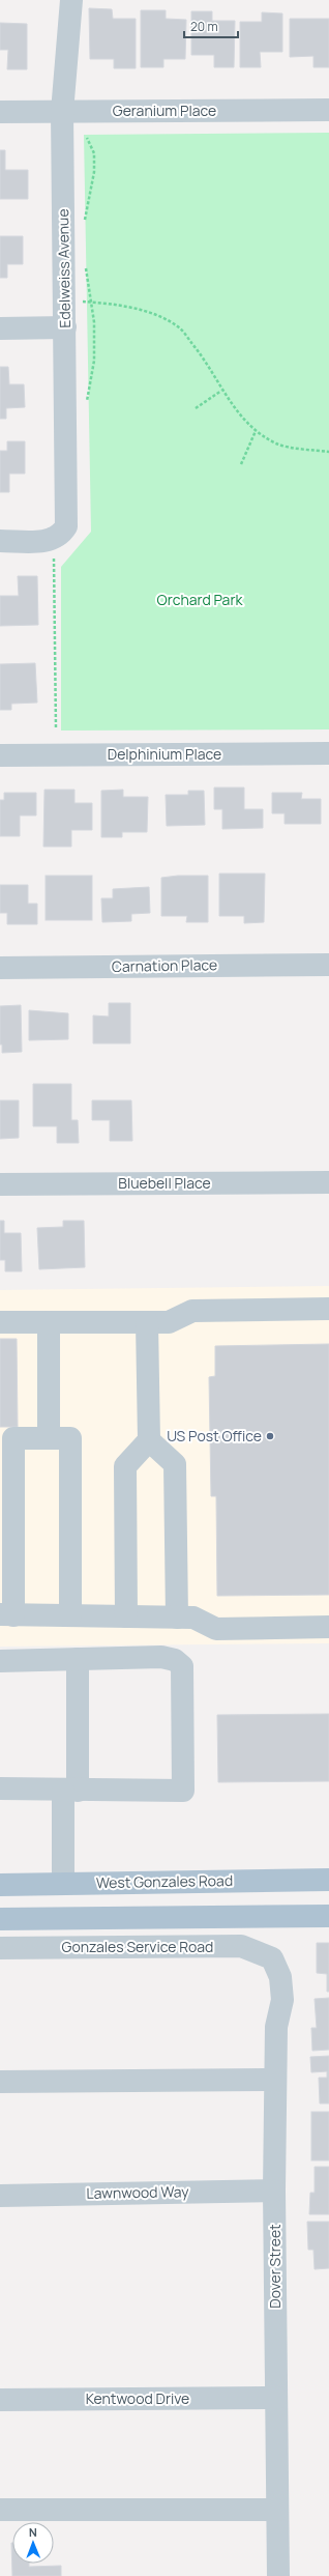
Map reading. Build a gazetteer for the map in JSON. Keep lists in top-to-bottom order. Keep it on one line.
{"streets":{"main road":["West Gonzales Road"],"street":["Geranium Place","Edelweiss Avenue","Delphinium Place","Carnation Place","Bluebell Place","Gonzales Service Road","Lawnwood Way","Dover Street","Kentwood Drive"]},"crossings":[["Geranium Place","Edelweiss Avenue"],["Gonzales Service Road","Dover Street"],["Lawnwood Way","Dover Street"],["Dover Street","Kentwood Drive"]],"parks":["Orchard Park"],"places":["US Post Office"],"scale_bar":"20 m","north":"top"}
